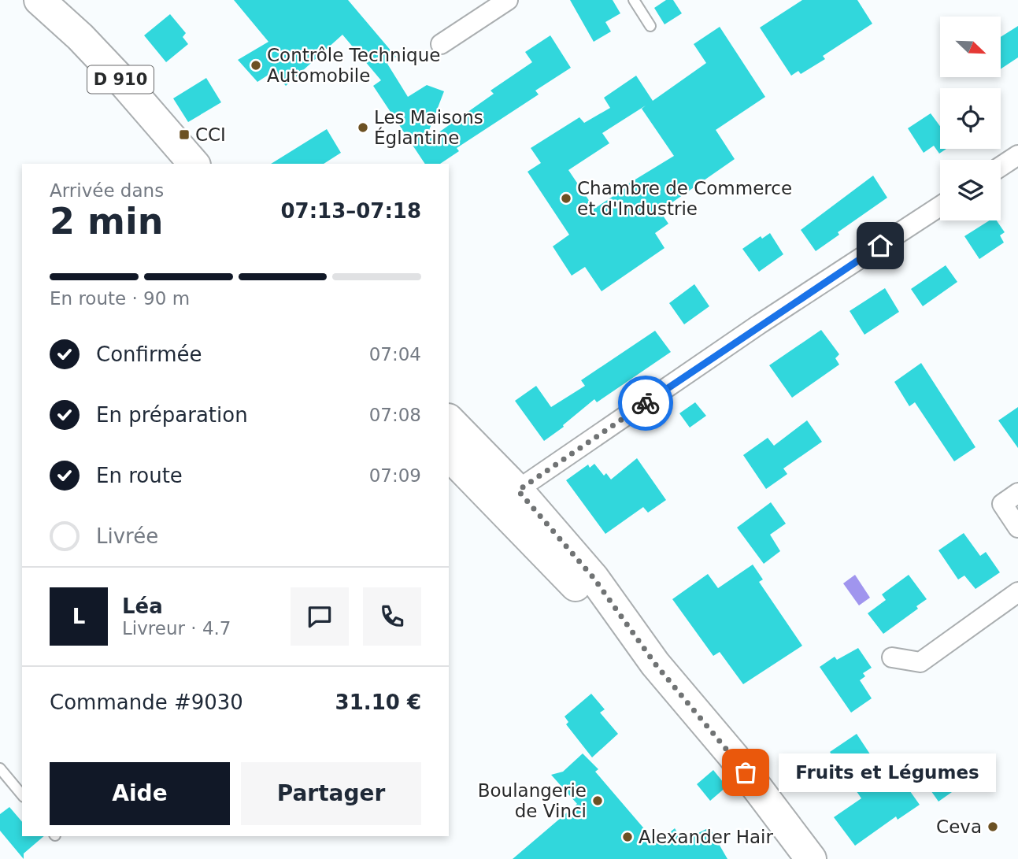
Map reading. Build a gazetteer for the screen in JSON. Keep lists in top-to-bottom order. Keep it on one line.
{"streets":{"main road":["D 910"]},"places":{"other":["Contrôle Technique Automobile","Les Maisons Églantine","Chambre de Commerce et d'Industrie","Fruits et Légumes","Boulangerie de Vinci","Ceva","Alexander Hair"],"transit":["CCI"]},"north":"bottom right","page":{"heading":["2 min","Arrivée dans","07:13–07:18"],"panel":["Léa","Livreur · 4.7","Commande #9030","31.10 €"],"bar":"En route · 90 m","list":[["Confirmée","07:04"],["En préparation","07:08"],["En route","07:09"],"Livrée"],"round":"L","buttons":["Aide","Partager"],"bubble":"Fruits et Légumes"}}
